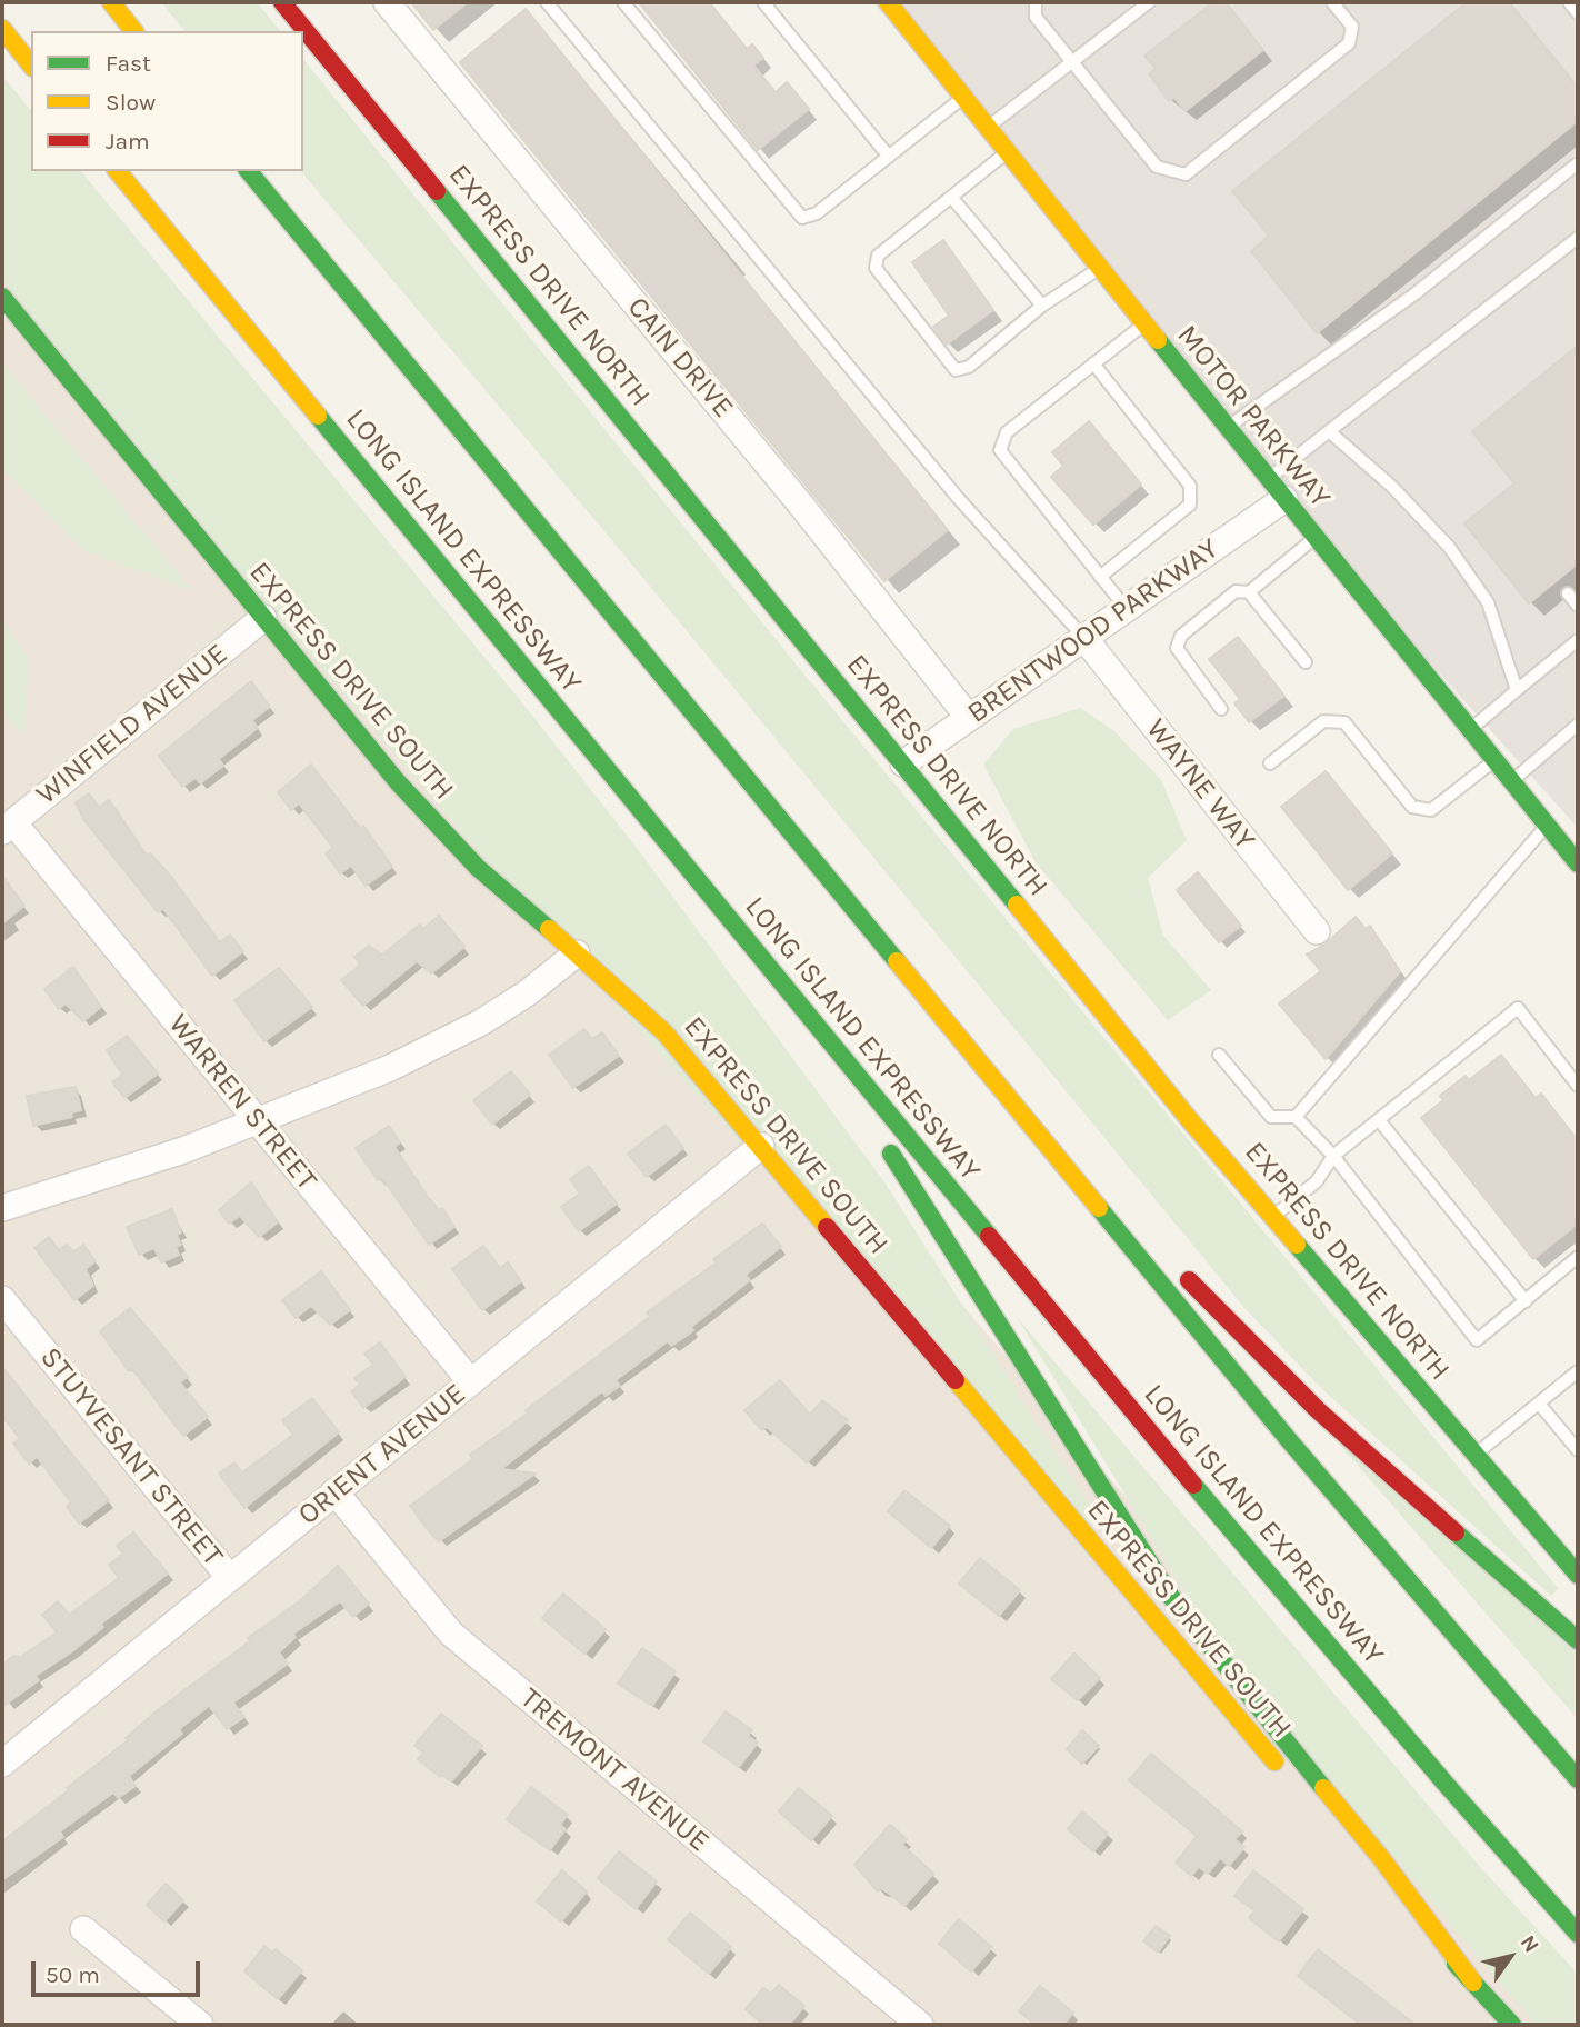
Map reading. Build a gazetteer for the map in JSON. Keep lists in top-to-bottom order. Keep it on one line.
{"streets":{"main road":["EXPRESS DRIVE NORTH","MOTOR PARKWAY","LONG ISLAND EXPRESSWAY","EXPRESS DRIVE SOUTH"],"street":["CAIN DRIVE","BRENTWOOD PARKWAY","WINFIELD AVENUE","WAYNE WAY","WARREN STREET","ORIENT AVENUE","STUYVESANT STREET","TREMONT AVENUE"]},"crossings":[["EXPRESS DRIVE NORTH","BRENTWOOD PARKWAY"],["CAIN DRIVE","BRENTWOOD PARKWAY"],["MOTOR PARKWAY","BRENTWOOD PARKWAY"],["BRENTWOOD PARKWAY","WAYNE WAY"],["EXPRESS DRIVE SOUTH","WINFIELD AVENUE"],["EXPRESS DRIVE SOUTH","ORIENT AVENUE"],["WINFIELD AVENUE","WARREN STREET"],["WARREN STREET","ORIENT AVENUE"],["ORIENT AVENUE","STUYVESANT STREET"],["ORIENT AVENUE","TREMONT AVENUE"]],"legend":["Fast","Slow","Jam"],"scale_bar":"50 m","north":"top right"}
